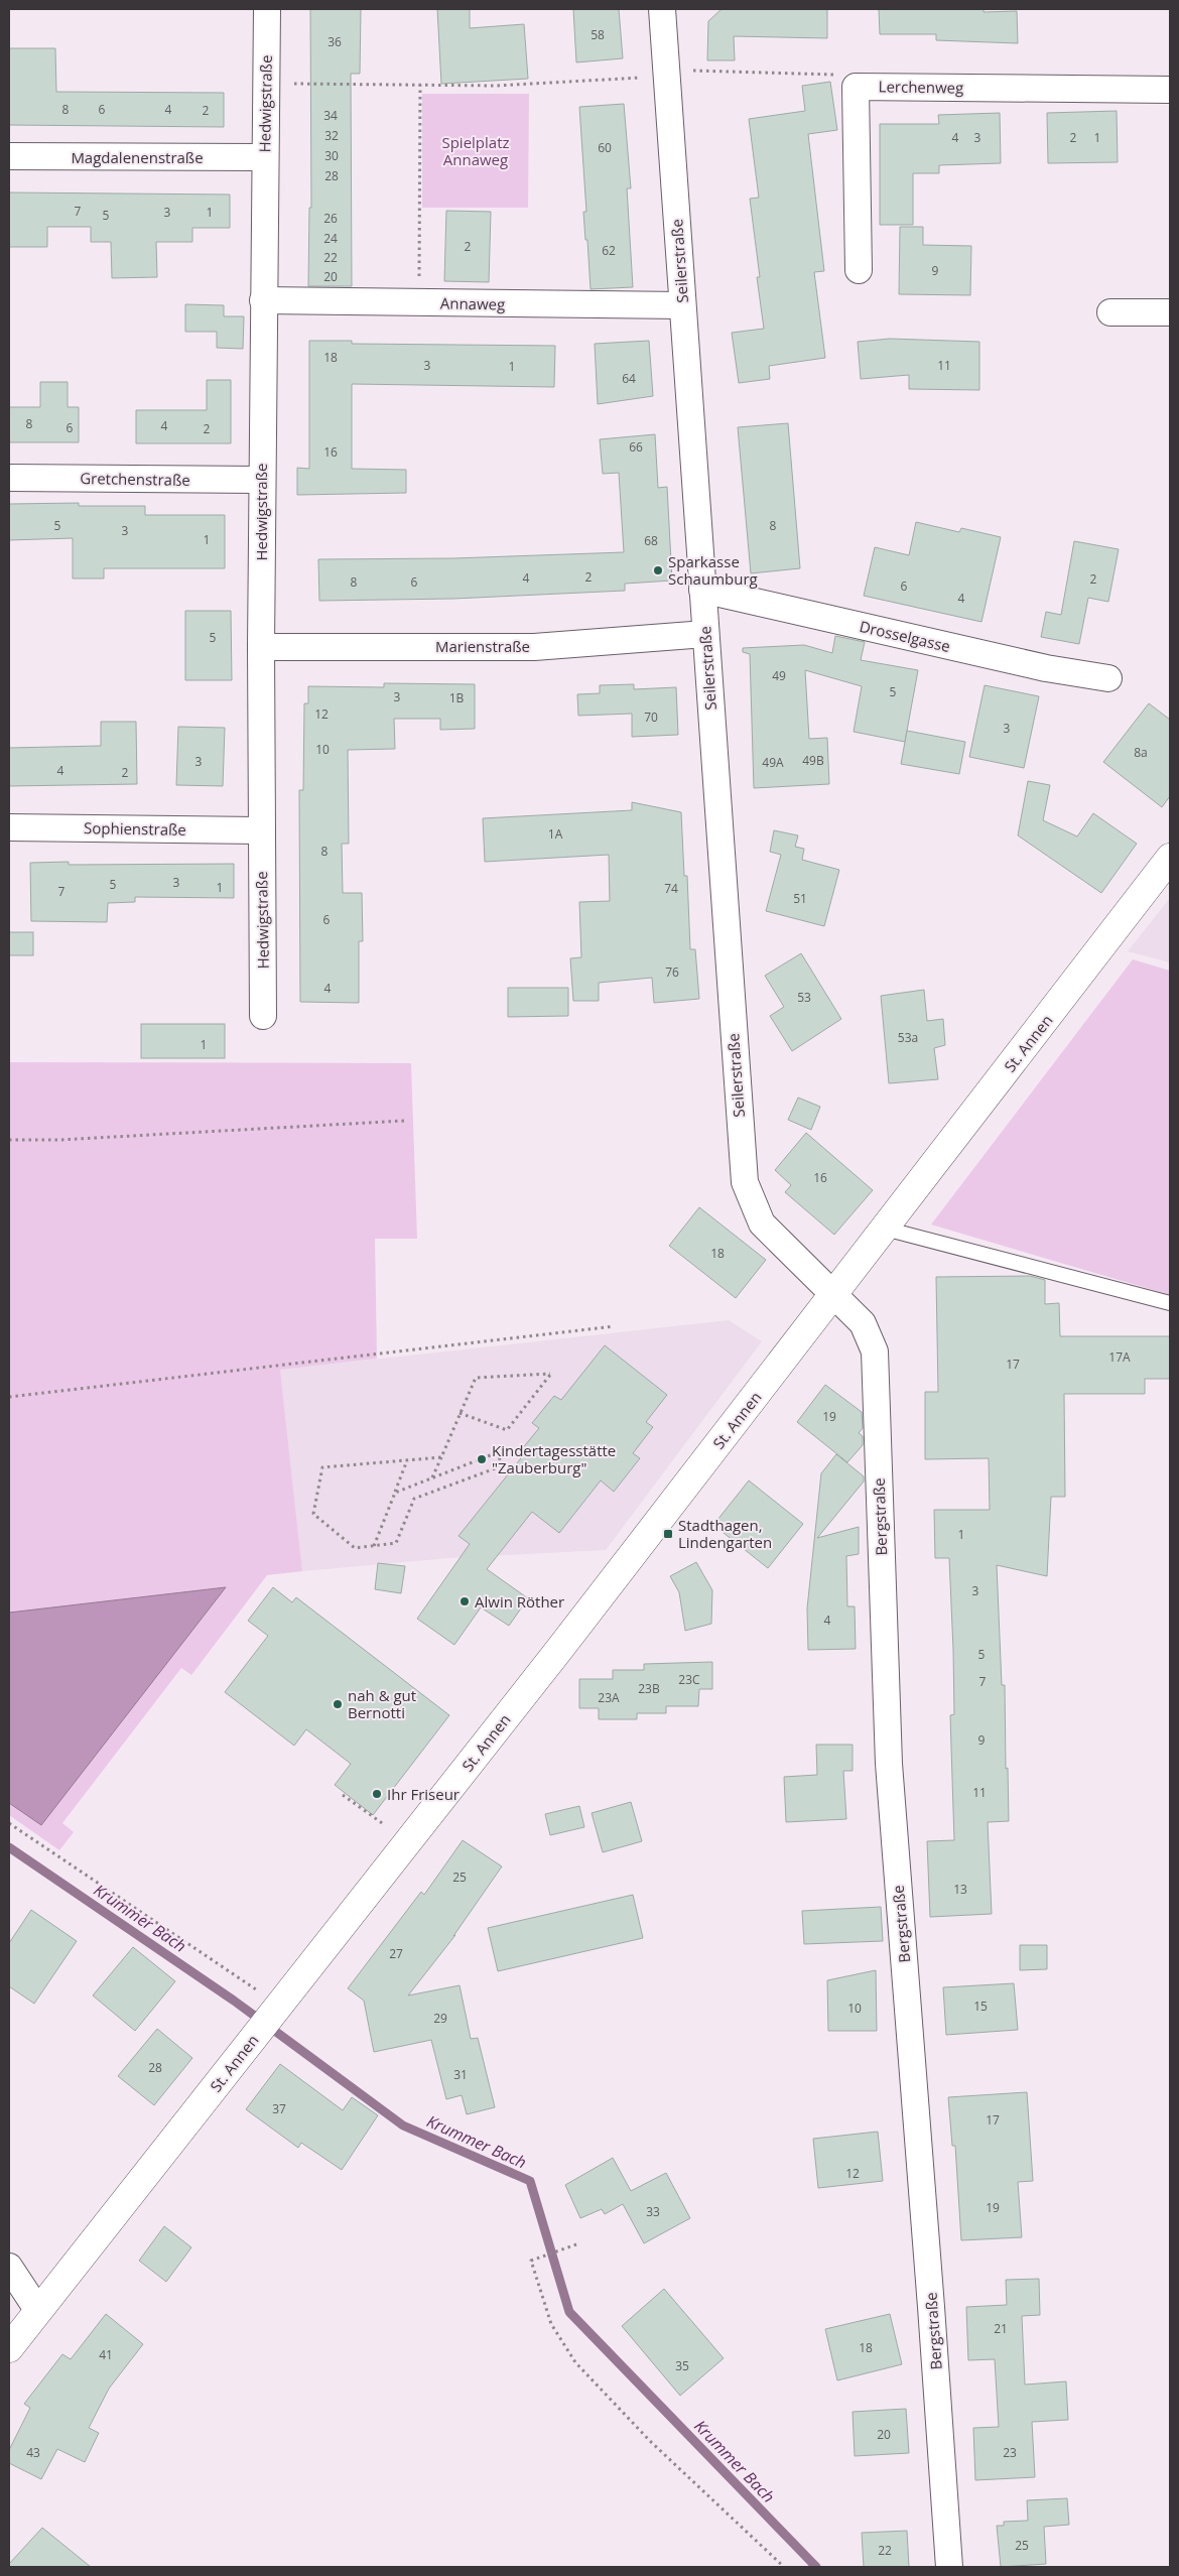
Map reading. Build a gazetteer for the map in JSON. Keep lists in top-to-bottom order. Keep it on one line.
{"streets":{"main road":["St. Annen"],"street":["Lerchenweg","Hedwigstraße","Magdalenenstraße","Seilerstraße","Annaweg","Gretchenstraße","Drosselgasse","Marienstraße","Sophienstraße","Bergstraße"]},"crossings":[["Hedwigstraße","Magdalenenstraße"],["Hedwigstraße","Annaweg"],["Hedwigstraße","Gretchenstraße"],["Hedwigstraße","Marienstraße"],["Hedwigstraße","Sophienstraße"],["Seilerstraße","Annaweg"],["Seilerstraße","Drosselgasse"],["Seilerstraße","Marienstraße"],["Seilerstraße","St. Annen"],["Seilerstraße","Bergstraße"],["St. Annen","Bergstraße"]],"water":["Krummer Bach"],"parks":["Spielplatz Annaweg"],"places":{"other":["Sparkasse Schaumburg","Kindertagesstätte \"Zauberburg\"","Alwin Röther","nah & gut Bernotti","Ihr Friseur"],"transit":["Stadthagen, Lindengarten"]},"house_numbers":["58","36","8","6","4","2","34","32","4","3","2","1","60","30","28","7","3","1","5","26","24","2","62","22","9","20","18","3","11","1","64","8","4","6","2","66","16","5","8","3","1","68","2","4","2","8","6","6","4","5","49","5","3","1B","12","70","3","10","8a","49B","3","49A","4","2","1A","8","3","5","1","74","7","51","6","76","4","53","53a","1","16","18","17A","17","19","1","3","4","5","23C","7","23B","23A","9","11","25","13","27","15","10","29","28","31","37","17","12","19","33","21","18","41","35","20","43","23","25","22"]}
